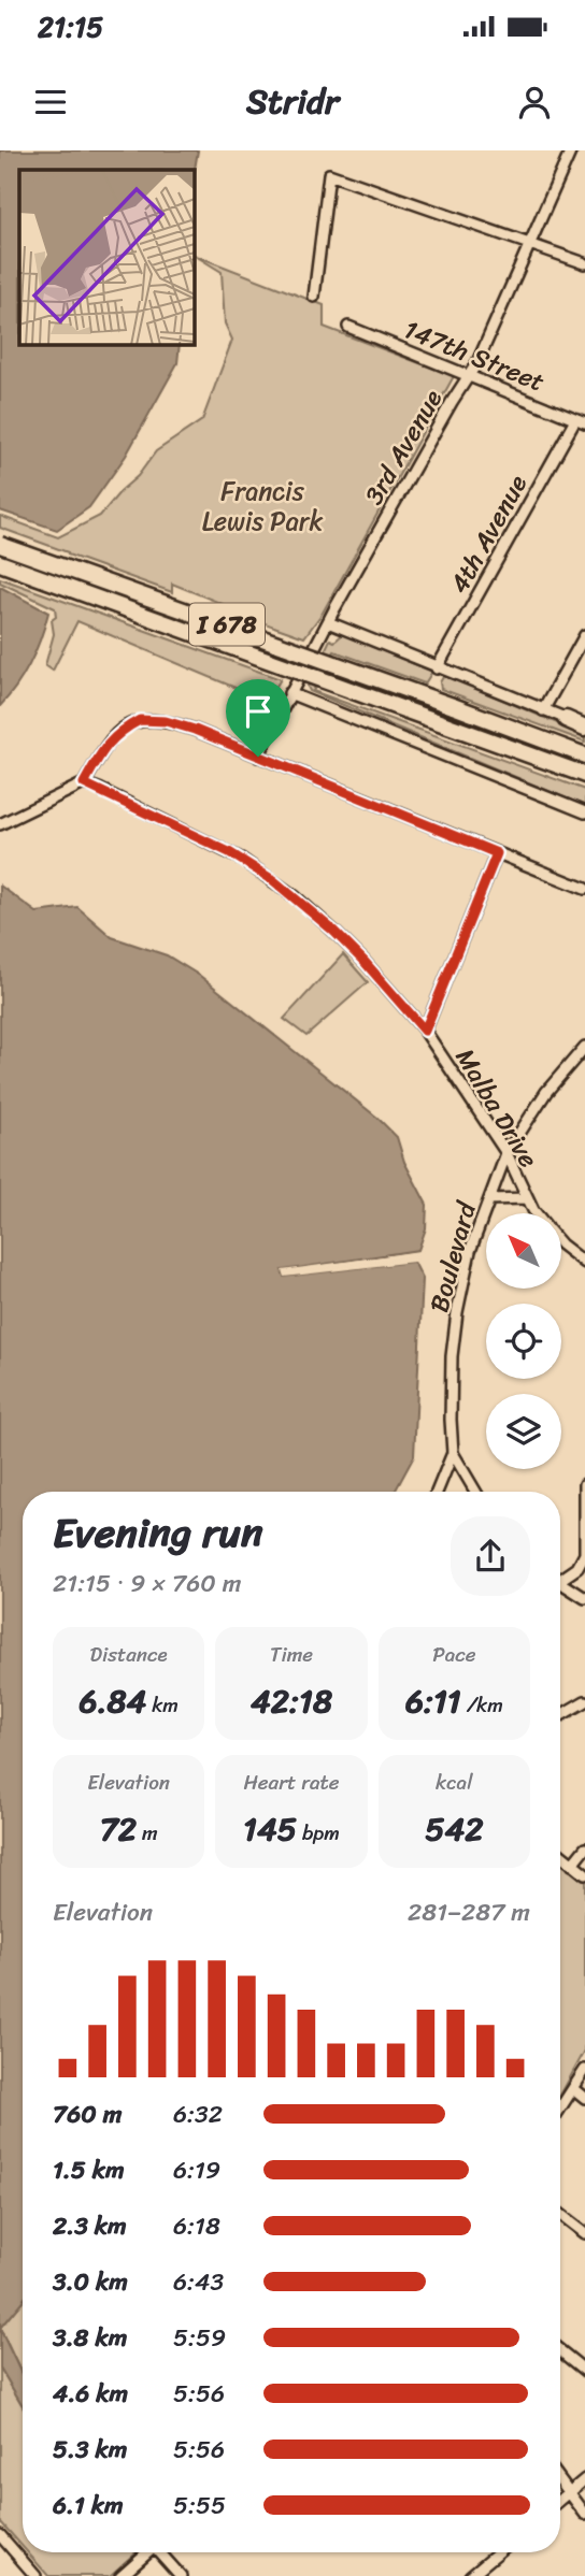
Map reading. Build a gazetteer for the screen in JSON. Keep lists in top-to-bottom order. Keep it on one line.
{"streets":{"highway":["I 678"],"street":["147th Street","3rd Avenue","4th Avenue","Malba Drive","Boulevard"]},"crossings":[["147th Street","3rd Avenue"],["147th Street","4th Avenue"],["Malba Drive","Boulevard"]],"parks":["Francis Lewis Park"],"north":"top left","page":{"status":"21:15","header":"Stridr","heading":["Evening run","21:15 · 9 × 760 m"],"stats":[["Distance","6.84 km"],["Time","42:18"],["Pace","6:11 /km"],["Elevation","72 m"],["Heart rate","145 bpm"],["kcal","542"]],"chart":["Elevation","281–287 m"],"list":[{"name":"760 m","note":"6:32"},{"name":"1.5 km","note":"6:19"},{"name":"2.3 km","note":"6:18"},{"name":"3.0 km","note":"6:43"},{"name":"3.8 km","note":"5:59"},{"name":"4.6 km","note":"5:56"},{"name":"5.3 km","note":"5:56"},{"name":"6.1 km","note":"5:55"}]}}
